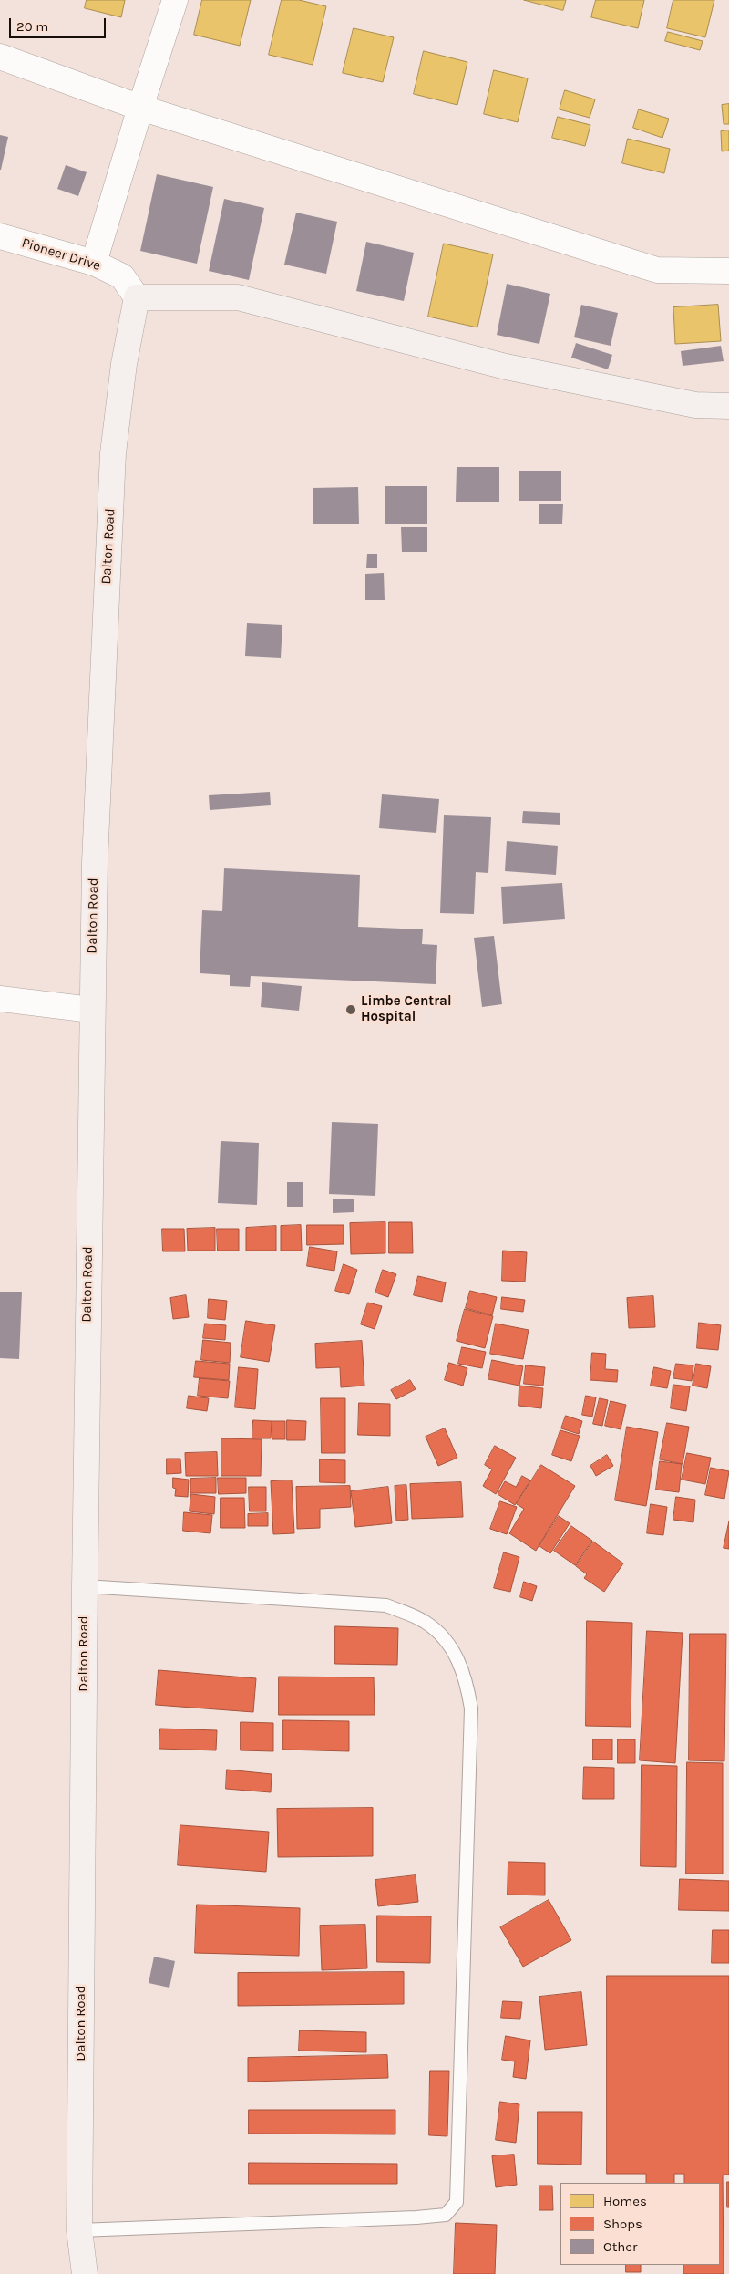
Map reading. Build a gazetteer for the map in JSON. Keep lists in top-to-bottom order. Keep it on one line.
{"streets":{"main road":["Dalton Road"],"street":["Pioneer Drive"]},"crossings":[["Pioneer Drive","Dalton Road"]],"places":["Limbe Central Hospital"],"legend":["Homes","Shops","Other"],"scale_bar":"20 m"}
